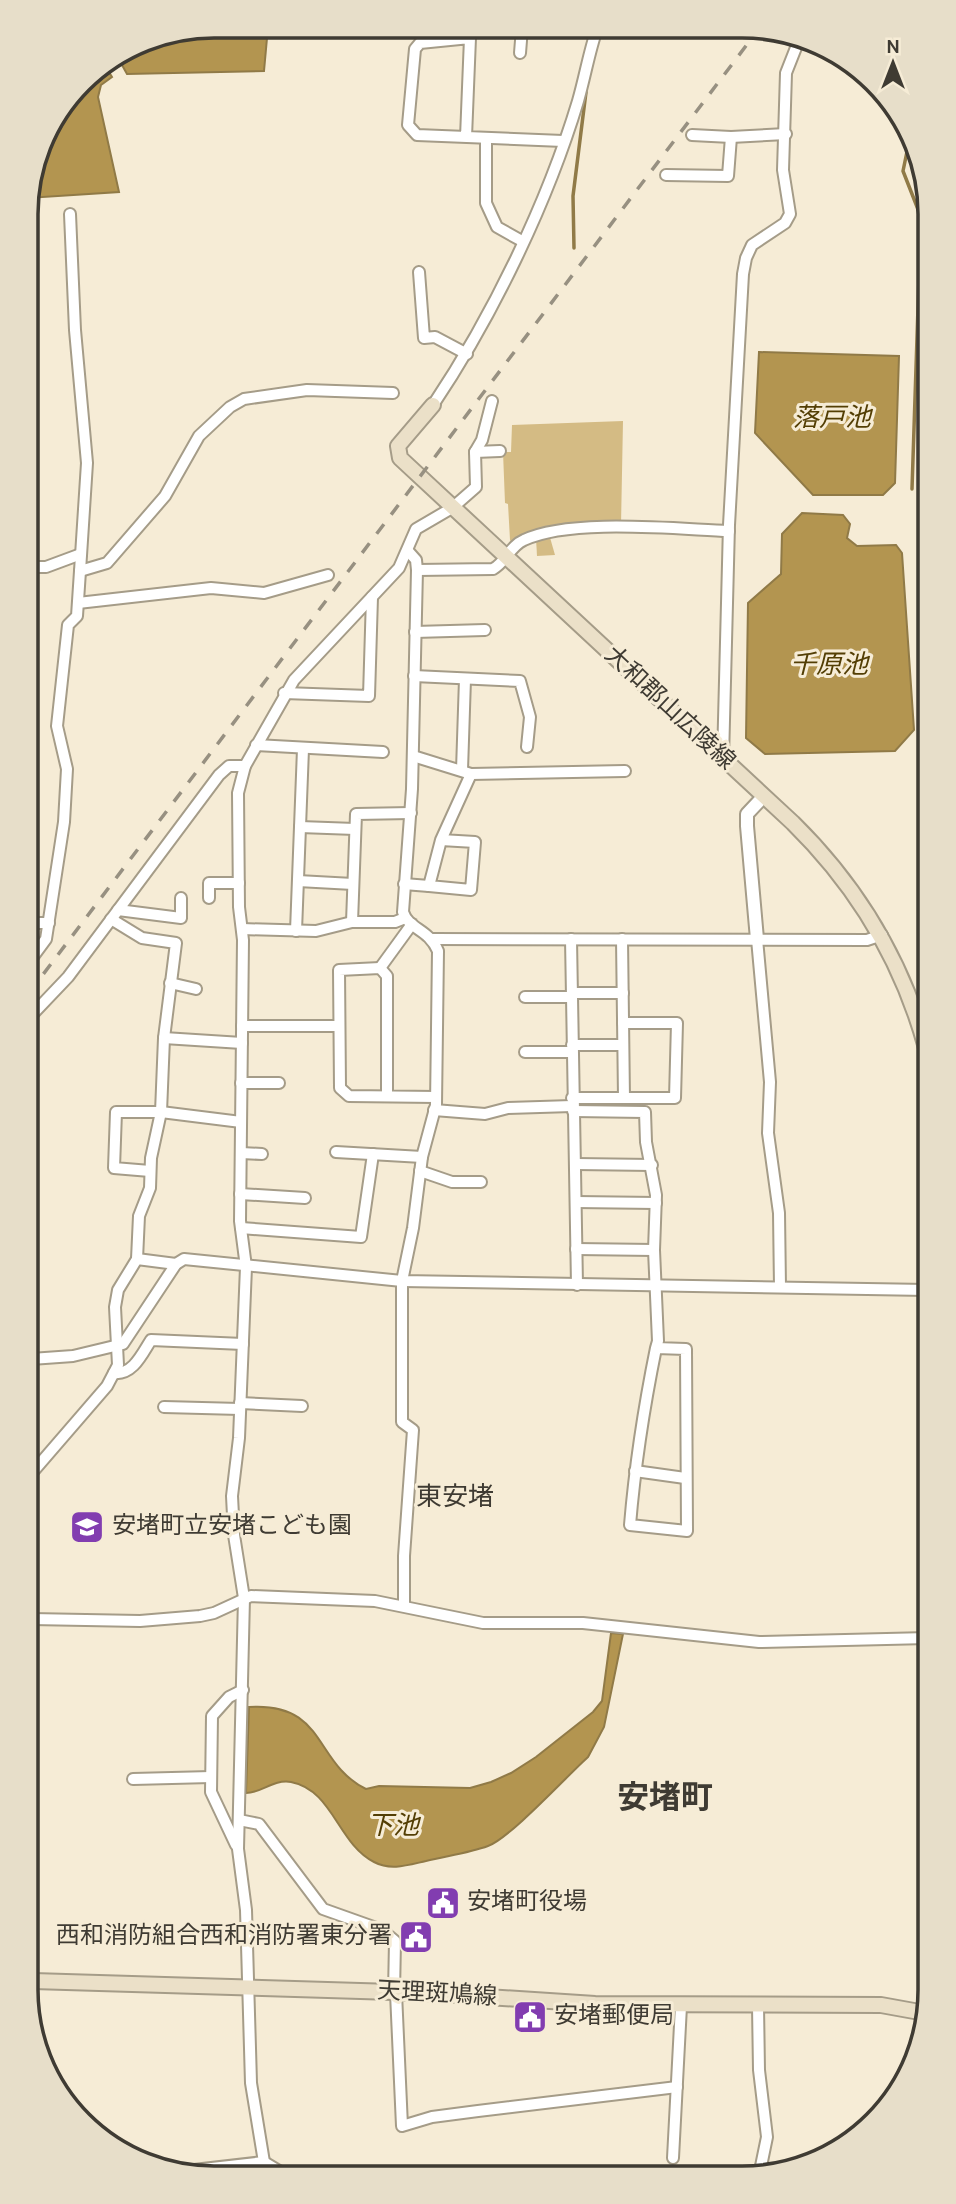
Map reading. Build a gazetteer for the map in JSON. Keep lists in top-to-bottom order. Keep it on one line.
{"streets":{"main road":["大和郡山広陵線","天理斑鳩線"]},"districts":["東安堵","安堵町"],"water":["落戸池","千原池","下池"],"places":{"school or university":["安堵町立安堵こども園"],"public building":["安堵町役場","西和消防組合西和消防署東分署","安堵郵便局"]},"north":"top"}
